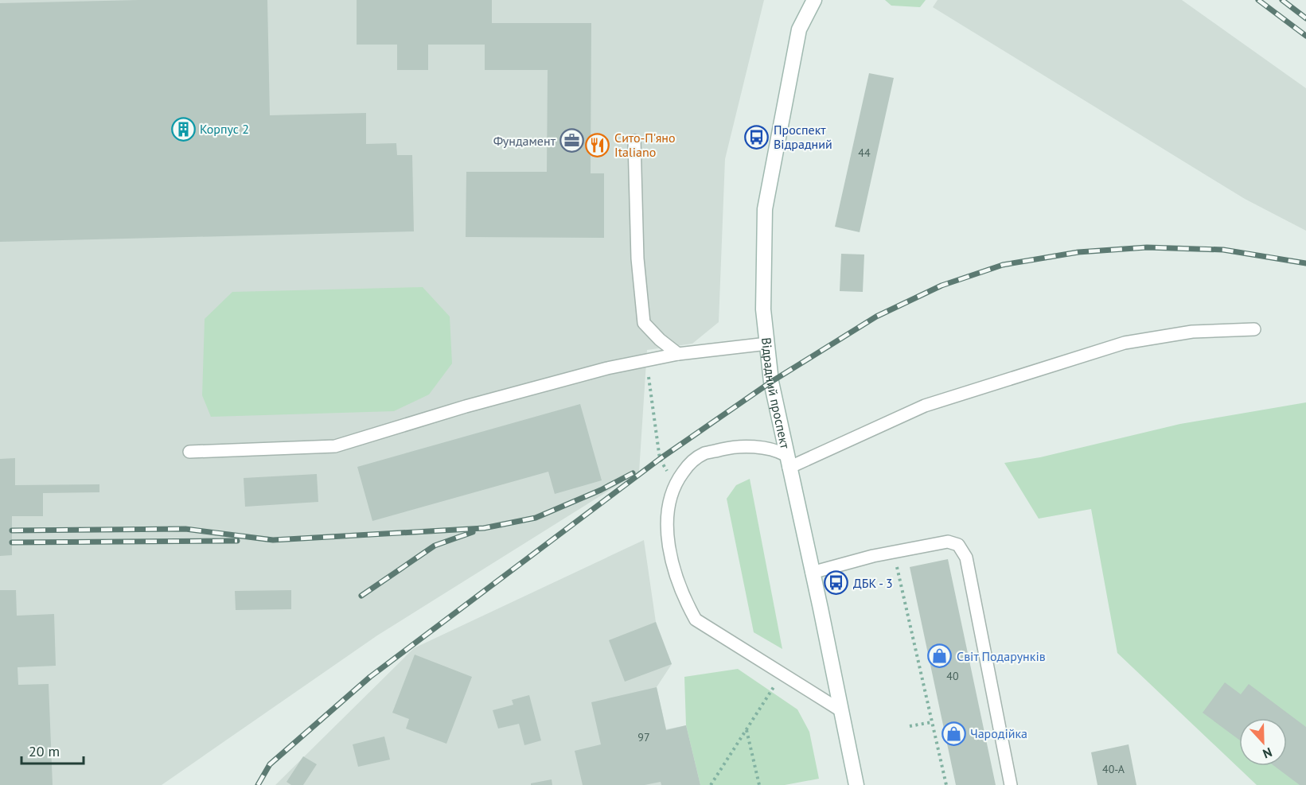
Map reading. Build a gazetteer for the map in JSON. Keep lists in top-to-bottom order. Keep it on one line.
{"streets":{"main road":["Відрадний проспект"]},"places":{"building":["Корпус 2"],"bus stop":["Проспект Відрадний","ДБК - 3"],"office":["Фундамент"],"restaurant":["Сито-П'яно Italiano"],"shop":["Світ Подарунків","Чародійка"]},"house_numbers":["44","40","97","40-А"],"scale_bar":"20 m","north":"bottom"}
